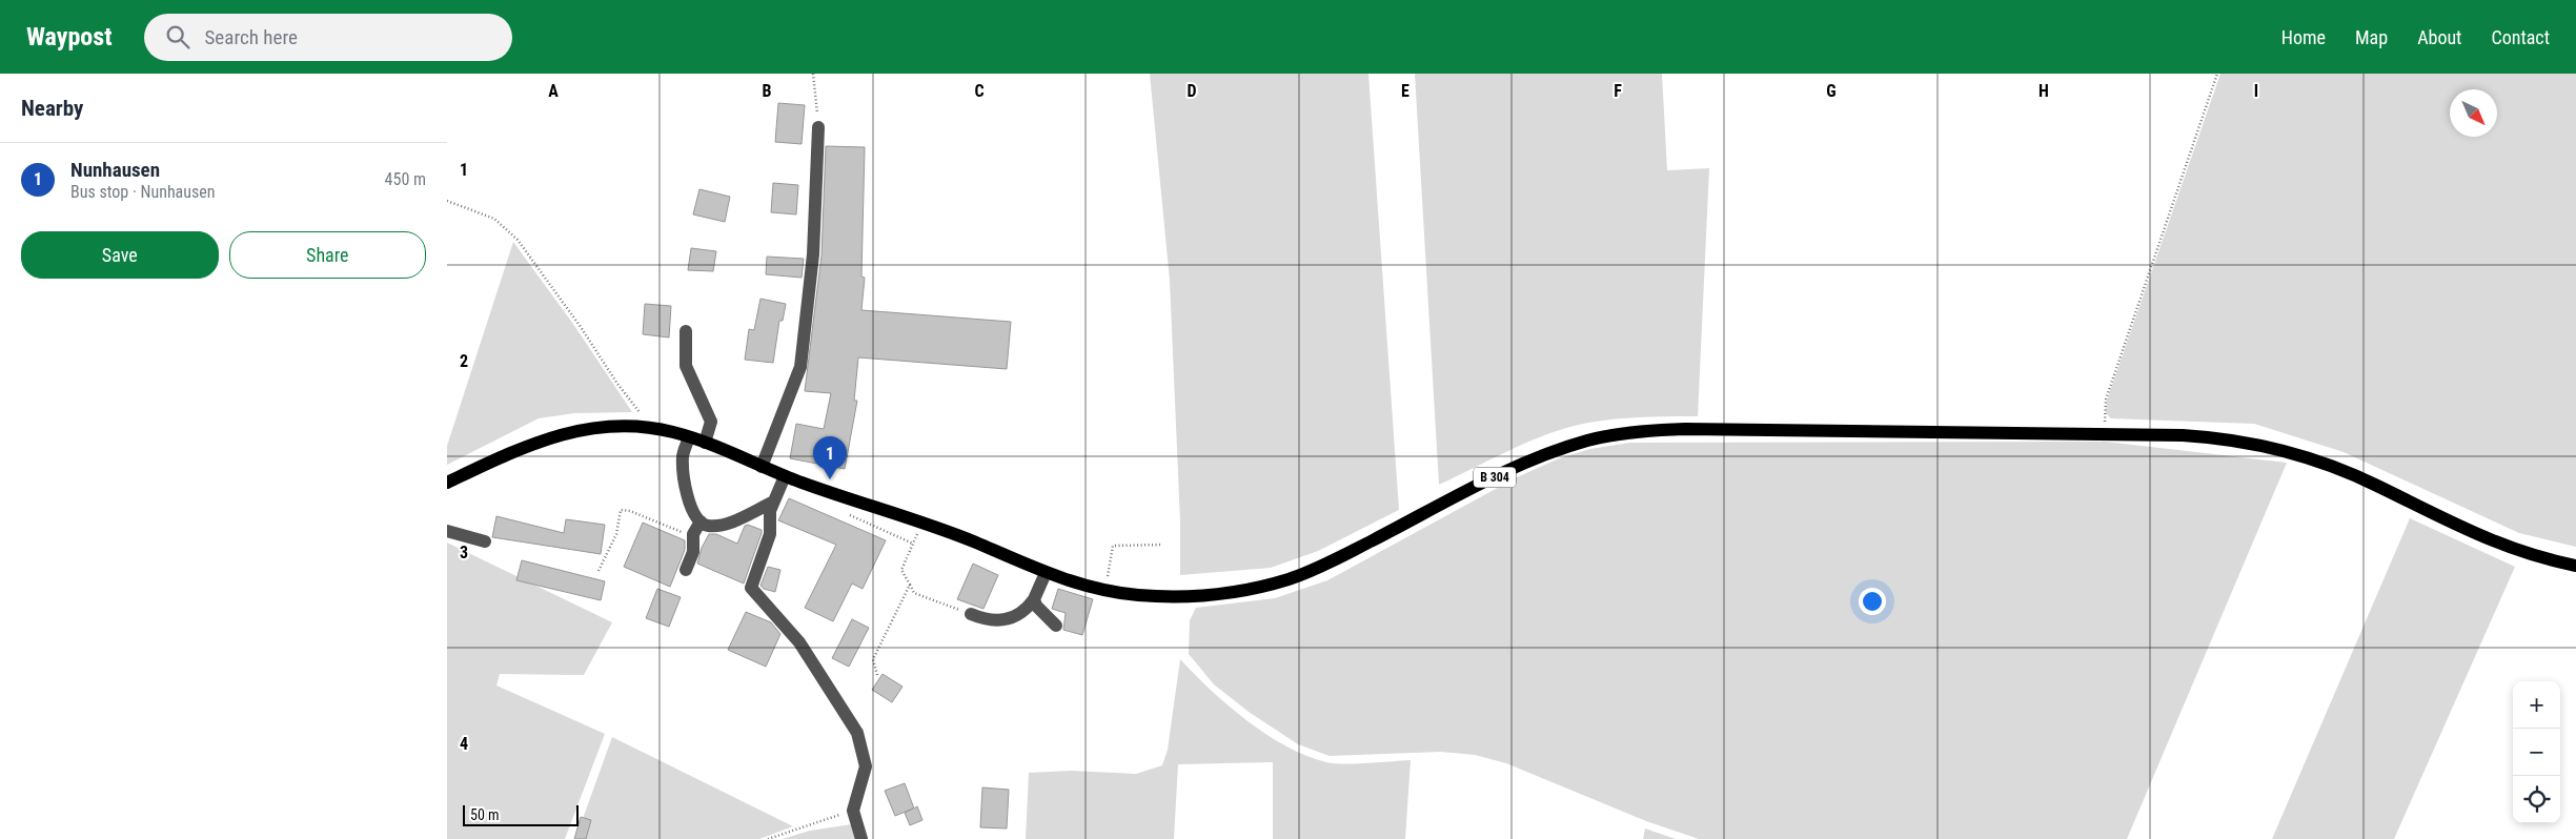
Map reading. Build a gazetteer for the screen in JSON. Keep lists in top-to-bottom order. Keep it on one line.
{"streets":{"main road":["B 304"]},"scale_bar":"50 m","north":"bottom right","page":{"header":"Waypost","search":"Search here","nav":["Home","Map","About","Contact"],"heading":"Nearby","list":[{"mark":"1","name":"Nunhausen","note":"Bus stop · Nunhausen","value":"450 m"}],"buttons":["Save","Share"],"pins":"1","map_buttons":["+","−"],"scale":"50 m"},"grid":{"columns":["A","B","C","D","E","F","G","H","I"],"rows":["1","2","3","4"]}}
